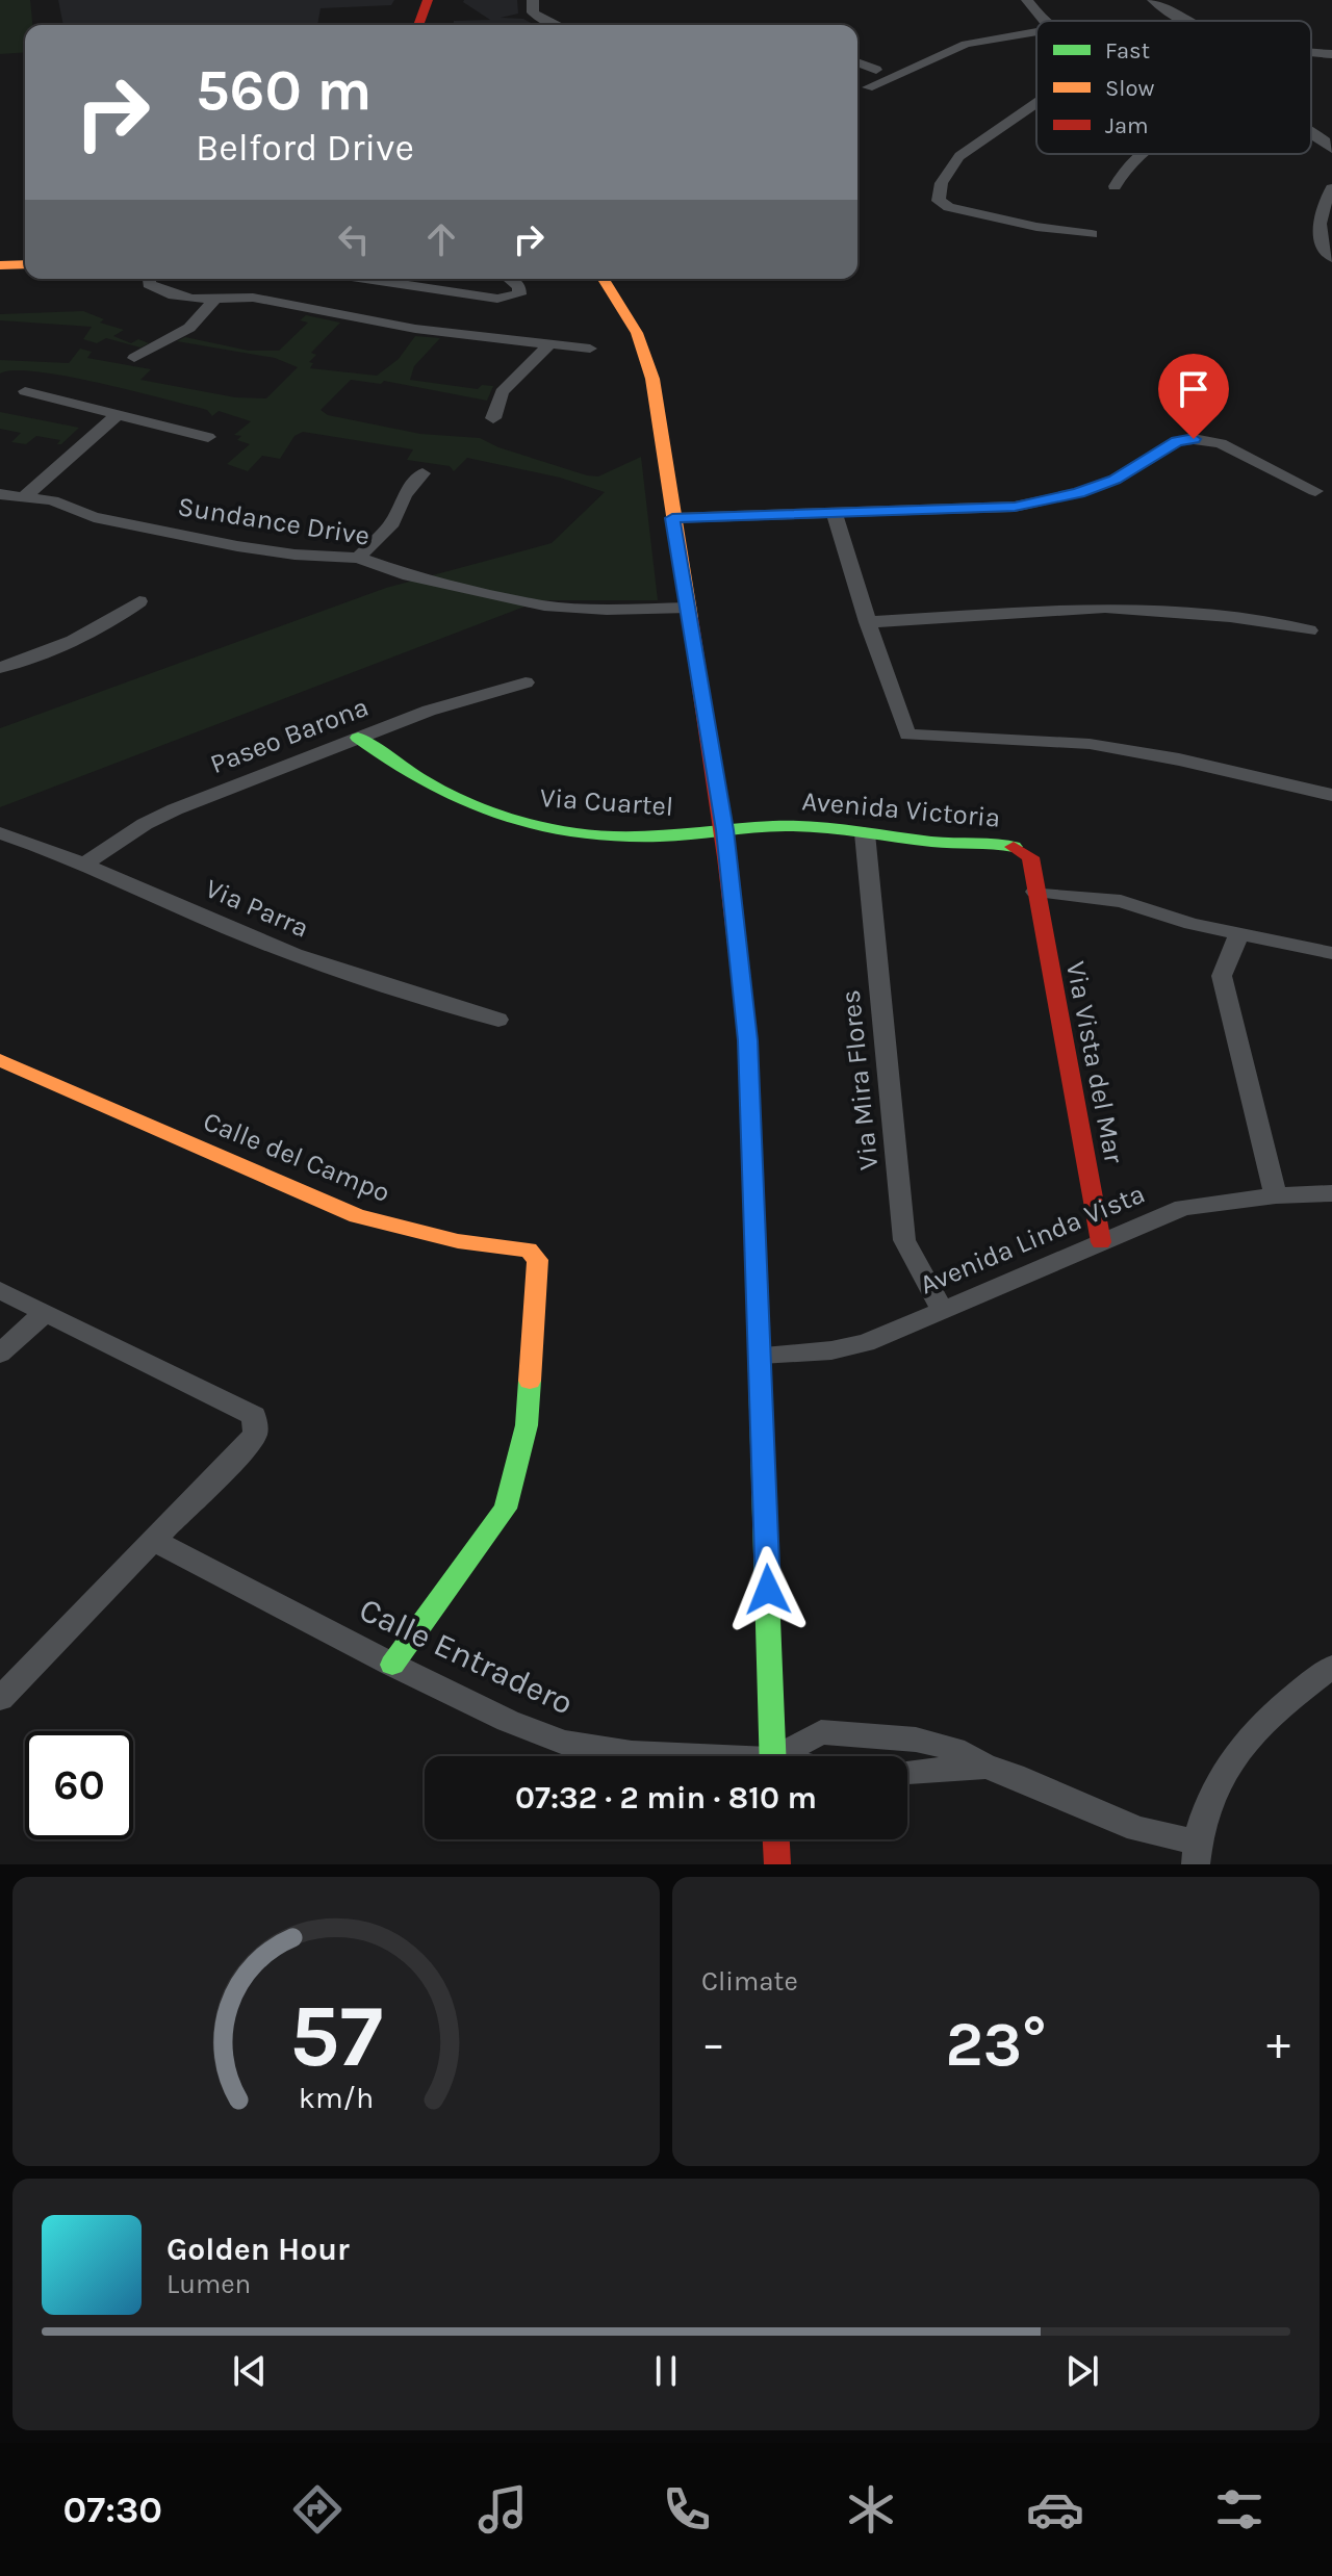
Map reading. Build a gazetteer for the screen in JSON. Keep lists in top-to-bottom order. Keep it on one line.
{"streets":{"main road":["Via Cuartel","Avenida Victoria","Via Vista del Mar","Calle del Campo"],"street":["Sundance Drive","Paseo Barona","Via Parra","Via Mira Flores","Avenida Linda Vista","Calle Entradero"]},"crossings":[["Paseo Barona","Via Cuartel"],["Paseo Barona","Via Parra"],["Via Cuartel","Avenida Victoria"],["Avenida Victoria","Via Vista del Mar"],["Avenida Victoria","Via Mira Flores"],["Via Vista del Mar","Avenida Linda Vista"],["Via Mira Flores","Avenida Linda Vista"],["Calle del Campo","Calle Entradero"]],"legend":["Fast","Slow","Jam"],"page":{"turn":["560 m","Belford Drive"],"limit":"60","trip":"07:32 · 2 min · 810 m","tile":"Climate","heat":["−","23°","+"],"song":["Golden Hour","Lumen"],"tabs":"07:30","gauge":["57","km/h"]}}
